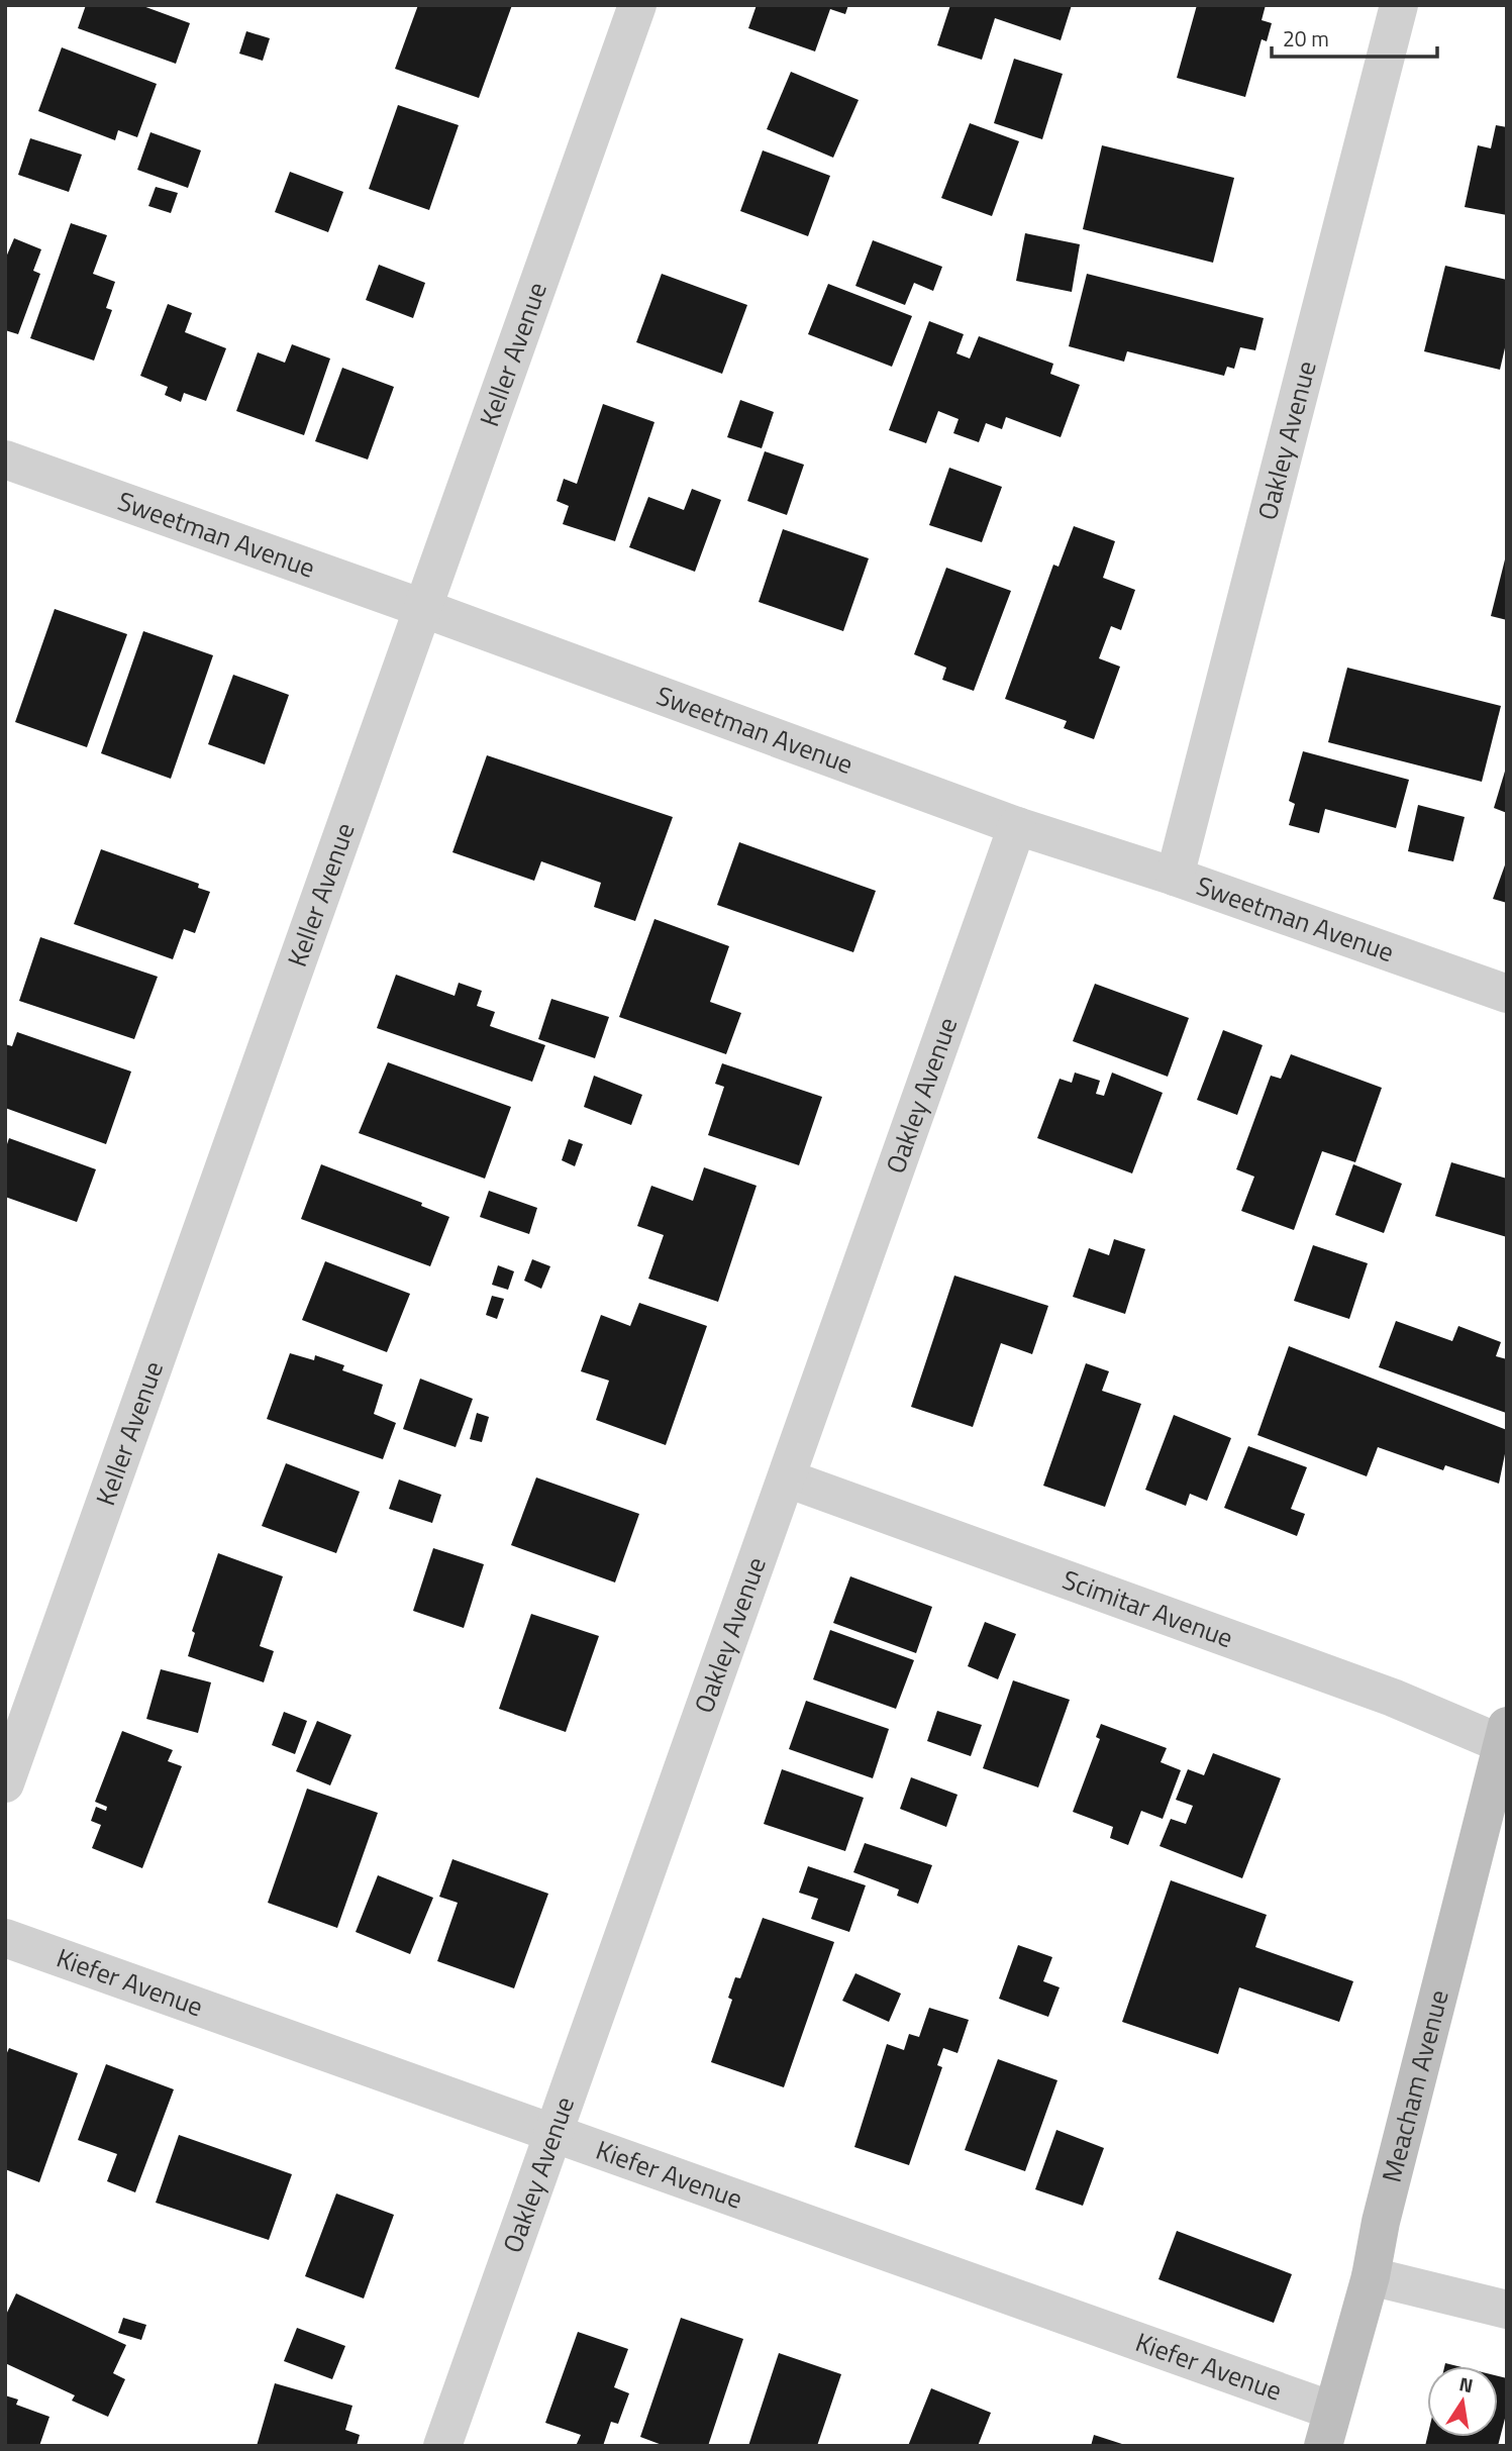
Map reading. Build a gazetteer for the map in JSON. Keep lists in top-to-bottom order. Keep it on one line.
{"streets":{"main road":["Meacham Avenue"],"street":["Keller Avenue","Oakley Avenue","Sweetman Avenue","Scimitar Avenue","Kiefer Avenue"]},"crossings":[["Keller Avenue","Sweetman Avenue"],["Oakley Avenue","Sweetman Avenue"],["Oakley Avenue","Scimitar Avenue"],["Oakley Avenue","Kiefer Avenue"],["Scimitar Avenue","Meacham Avenue"],["Kiefer Avenue","Meacham Avenue"]],"scale_bar":"20 m","north":"top"}
